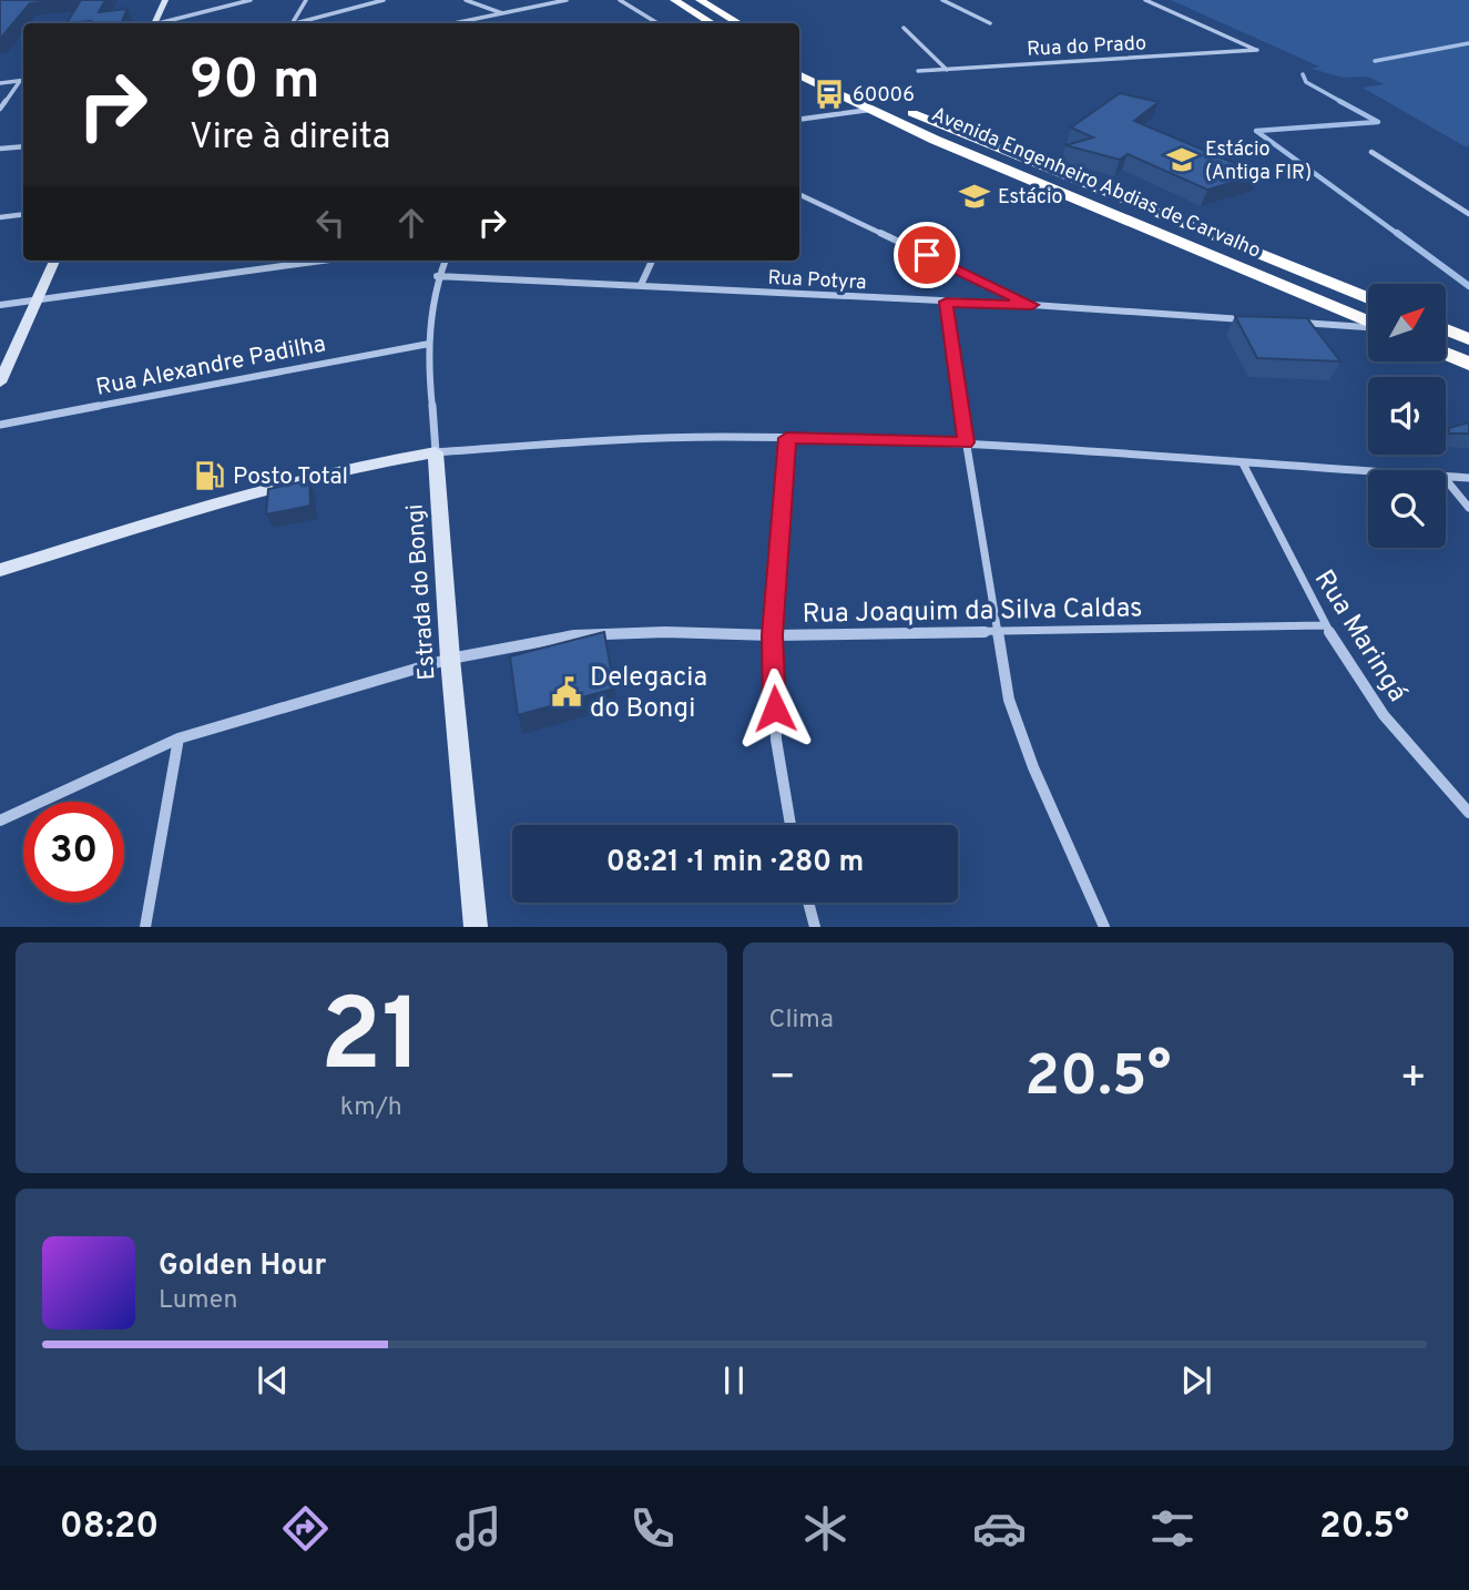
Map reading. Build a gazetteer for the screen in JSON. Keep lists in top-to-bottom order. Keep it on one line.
{"streets":{"highway":["Avenida Engenheiro Abdias de Carvalho"],"main road":["Estrada do Bongi"],"street":["Rua do Prado","Rua Potyra","Rua Alexandre Padilha","Rua Joaquim da Silva Caldas","Rua Maringá"]},"crossings":[["Rua Potyra","Estrada do Bongi"],["Rua Alexandre Padilha","Estrada do Bongi"],["Estrada do Bongi","Rua Joaquim da Silva Caldas"],["Rua Joaquim da Silva Caldas","Rua Maringá"]],"places":{"bus stop":["60006"],"school or university":["Estácio (Antiga FIR)","Estácio"],"fuel station":["Posto Total"],"public building":["Delegacia do Bongi"]},"north":"top right","page":{"turn":["90 m","Vire à direita"],"limit":"30","trip":"08:21 · 1 min · 280 m","tile":[["21","km/h"],"Clima"],"heat":["−","20.5°","+"],"song":["Golden Hour","Lumen"],"tabs":["08:20","20.5°"]}}
